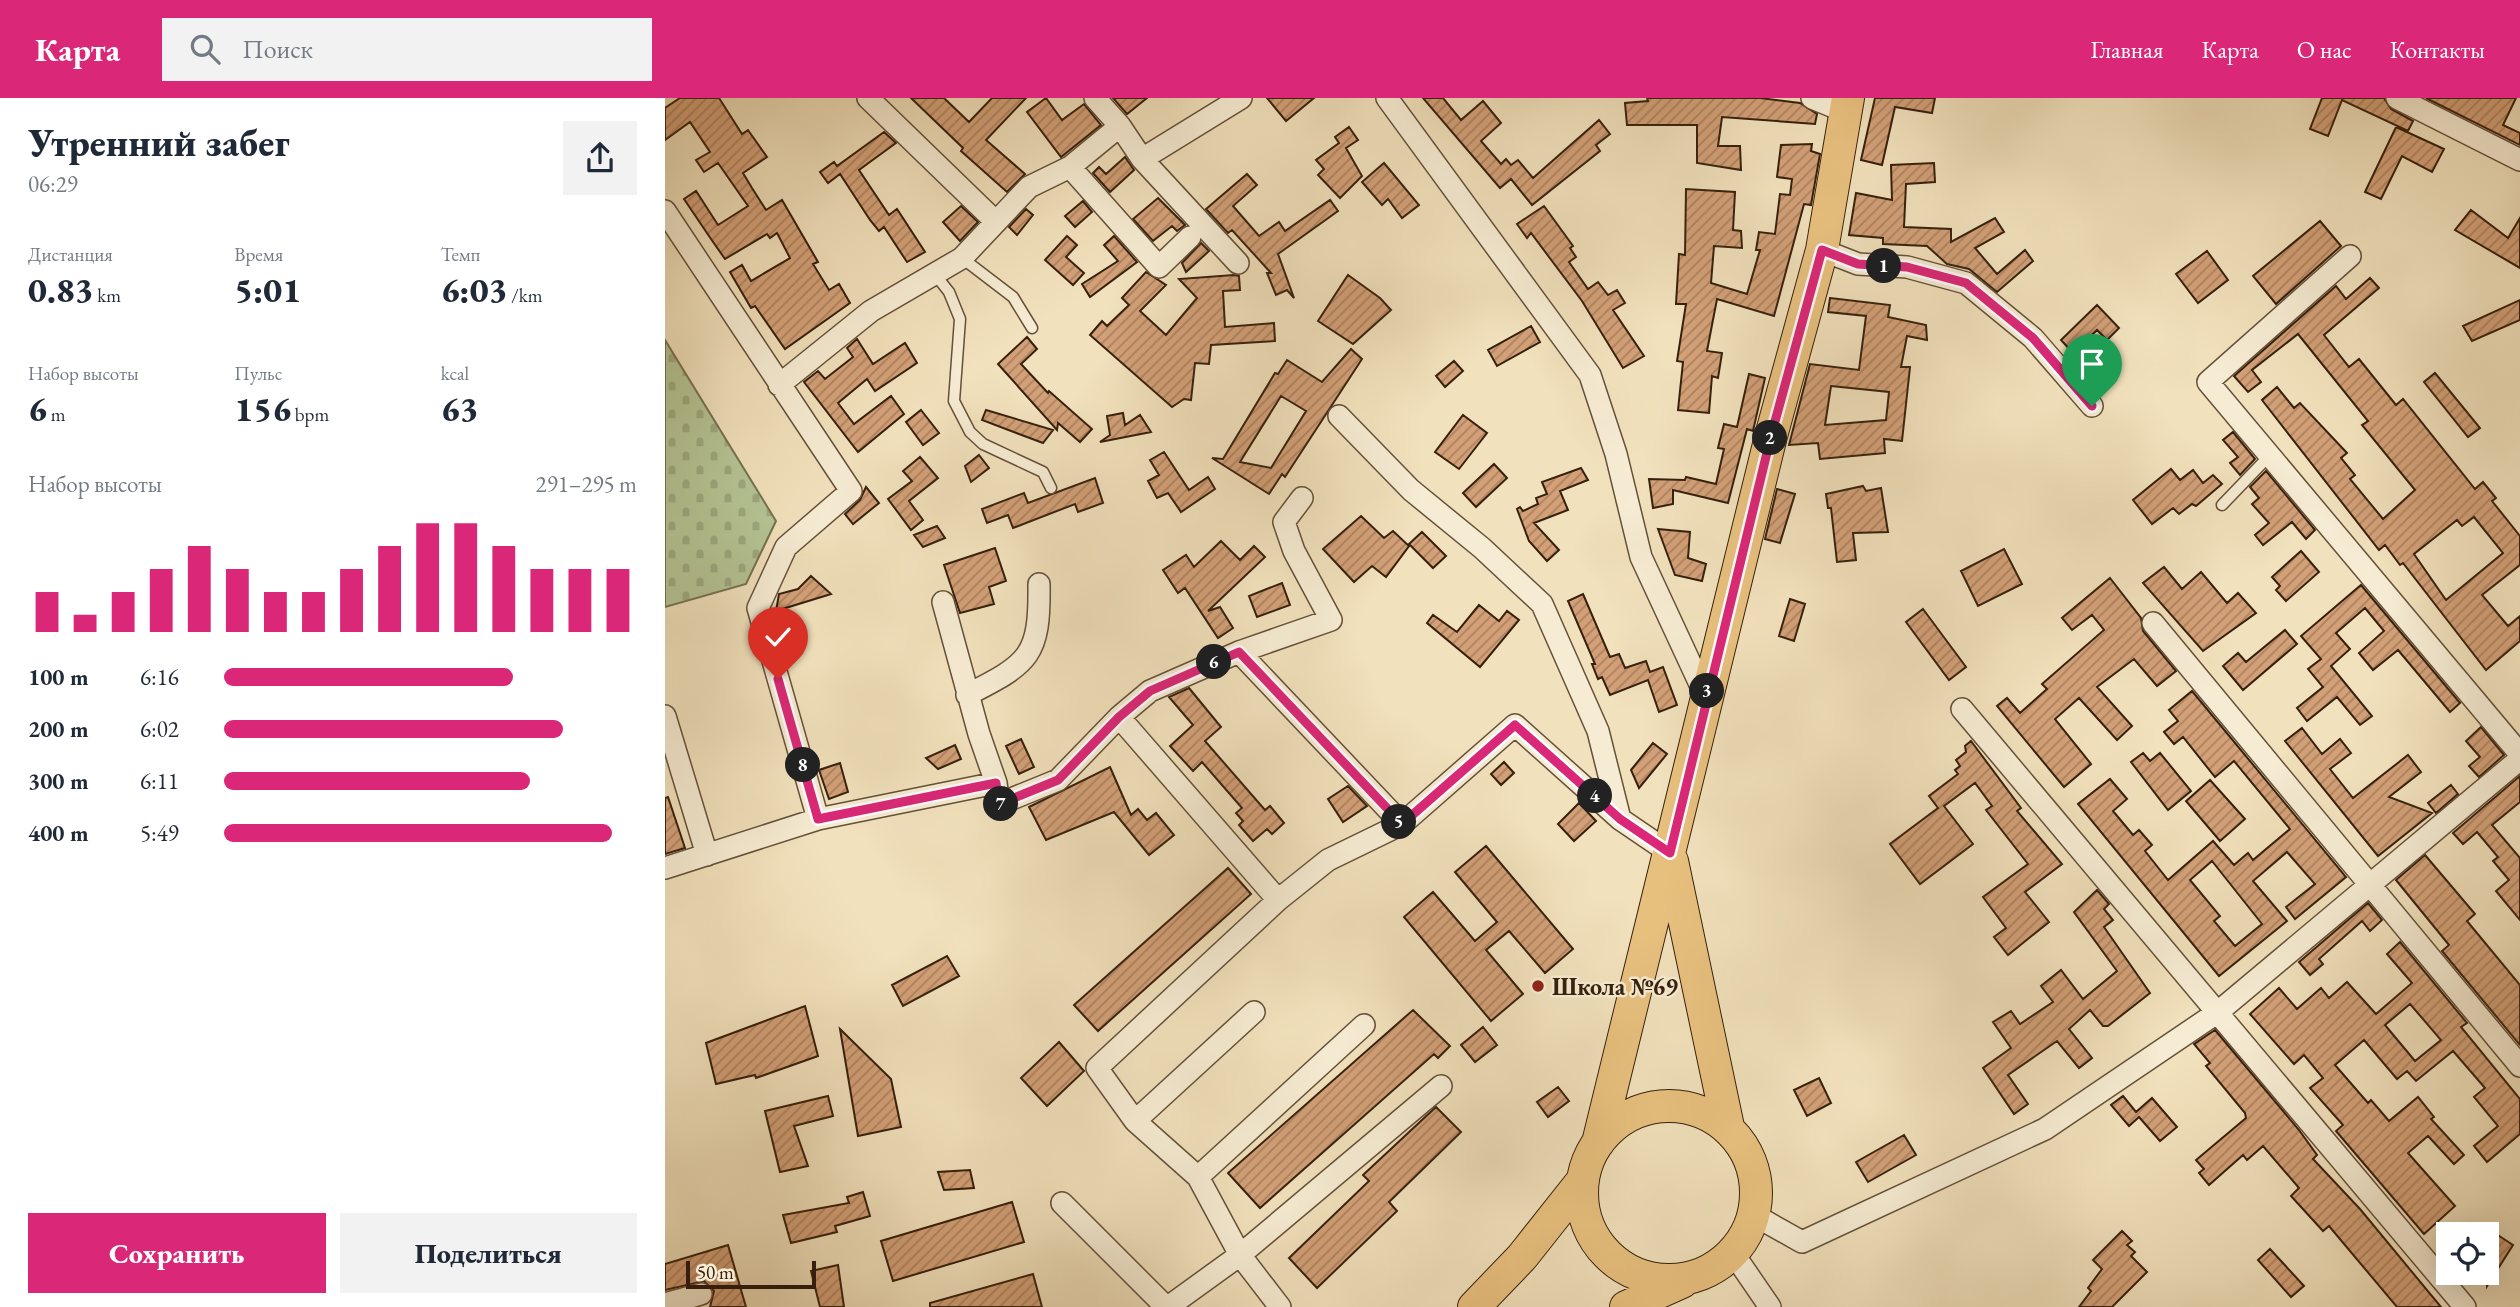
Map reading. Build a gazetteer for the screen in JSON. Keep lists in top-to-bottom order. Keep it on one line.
{"places":["Школа №69"],"scale_bar":"50 m","page":{"header":"Карта","search":"Поиск","nav":["Главная","Карта","О нас","Контакты"],"heading":["Утренний забег","06:29"],"stats":[["Дистанция","0.83 km"],["Время","5:01"],["Темп","6:03 /km"],["Набор высоты","6 m"],["Пульс","156 bpm"],["kcal","63"]],"pins":["1","2","6","3","8","4","7","5"],"chart":["Набор высоты","291–295 m"],"list":[{"name":"100 m","note":"6:16"},{"name":"200 m","note":"6:02"},{"name":"300 m","note":"6:11"},{"name":"400 m","note":"5:49"}],"buttons":["Сохранить","Поделиться"],"scale":"50 m"}}
